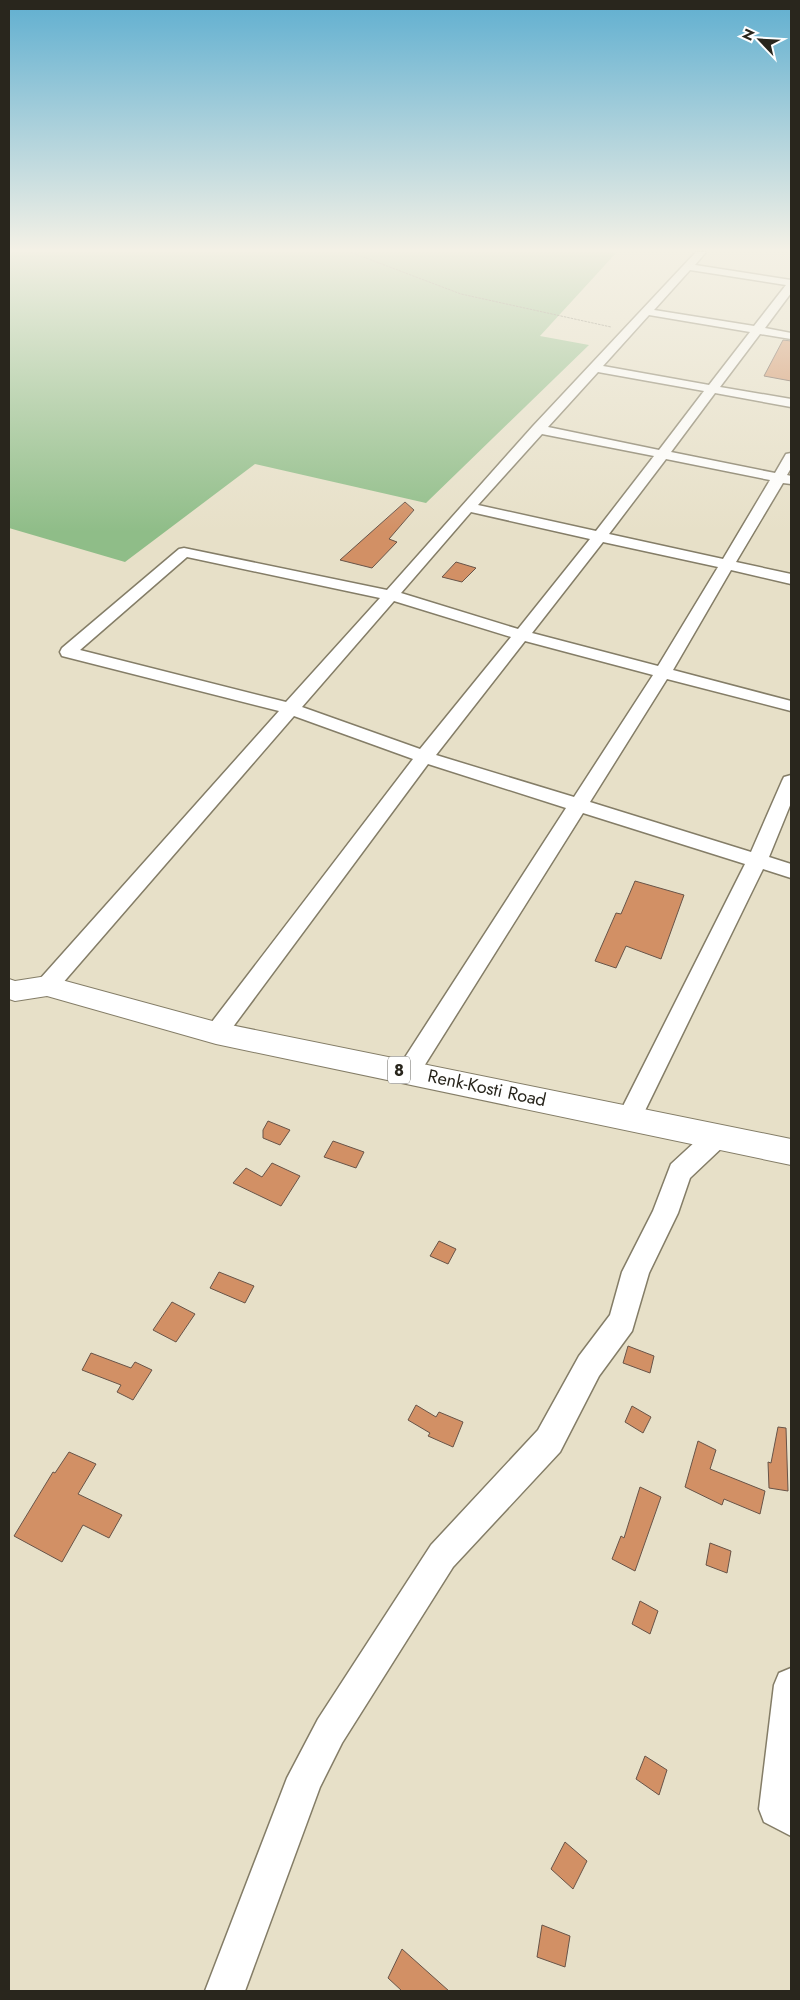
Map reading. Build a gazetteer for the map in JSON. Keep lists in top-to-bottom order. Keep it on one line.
{"streets":{"main road":["8","Renk-Kosti Road"]},"north":"top left"}
